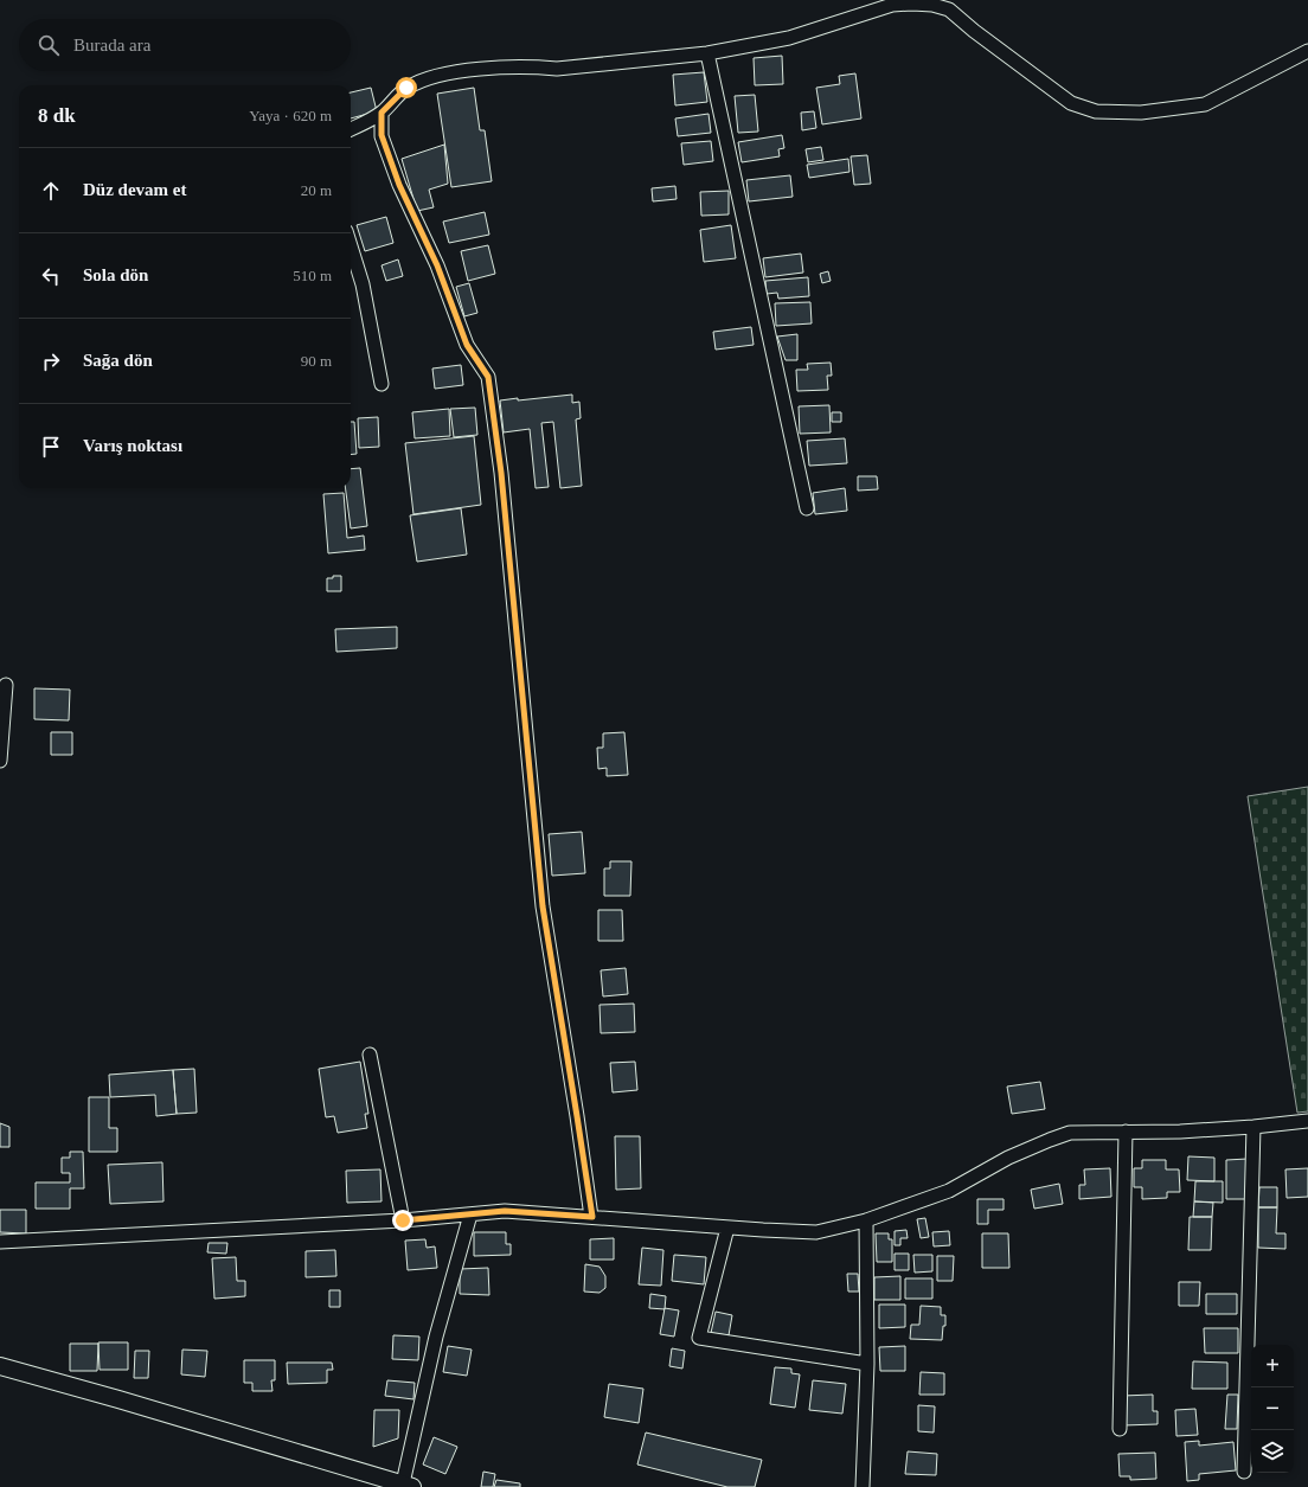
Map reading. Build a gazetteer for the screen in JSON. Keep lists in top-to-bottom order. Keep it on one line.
{"page":{"search":"Burada ara","heading":["8 dk","Yaya · 620 m"],"list":[["Düz devam et","20 m"],["Sola dön","510 m"],["Sağa dön","90 m"],"Varış noktası"],"map_buttons":["+","−"]}}
